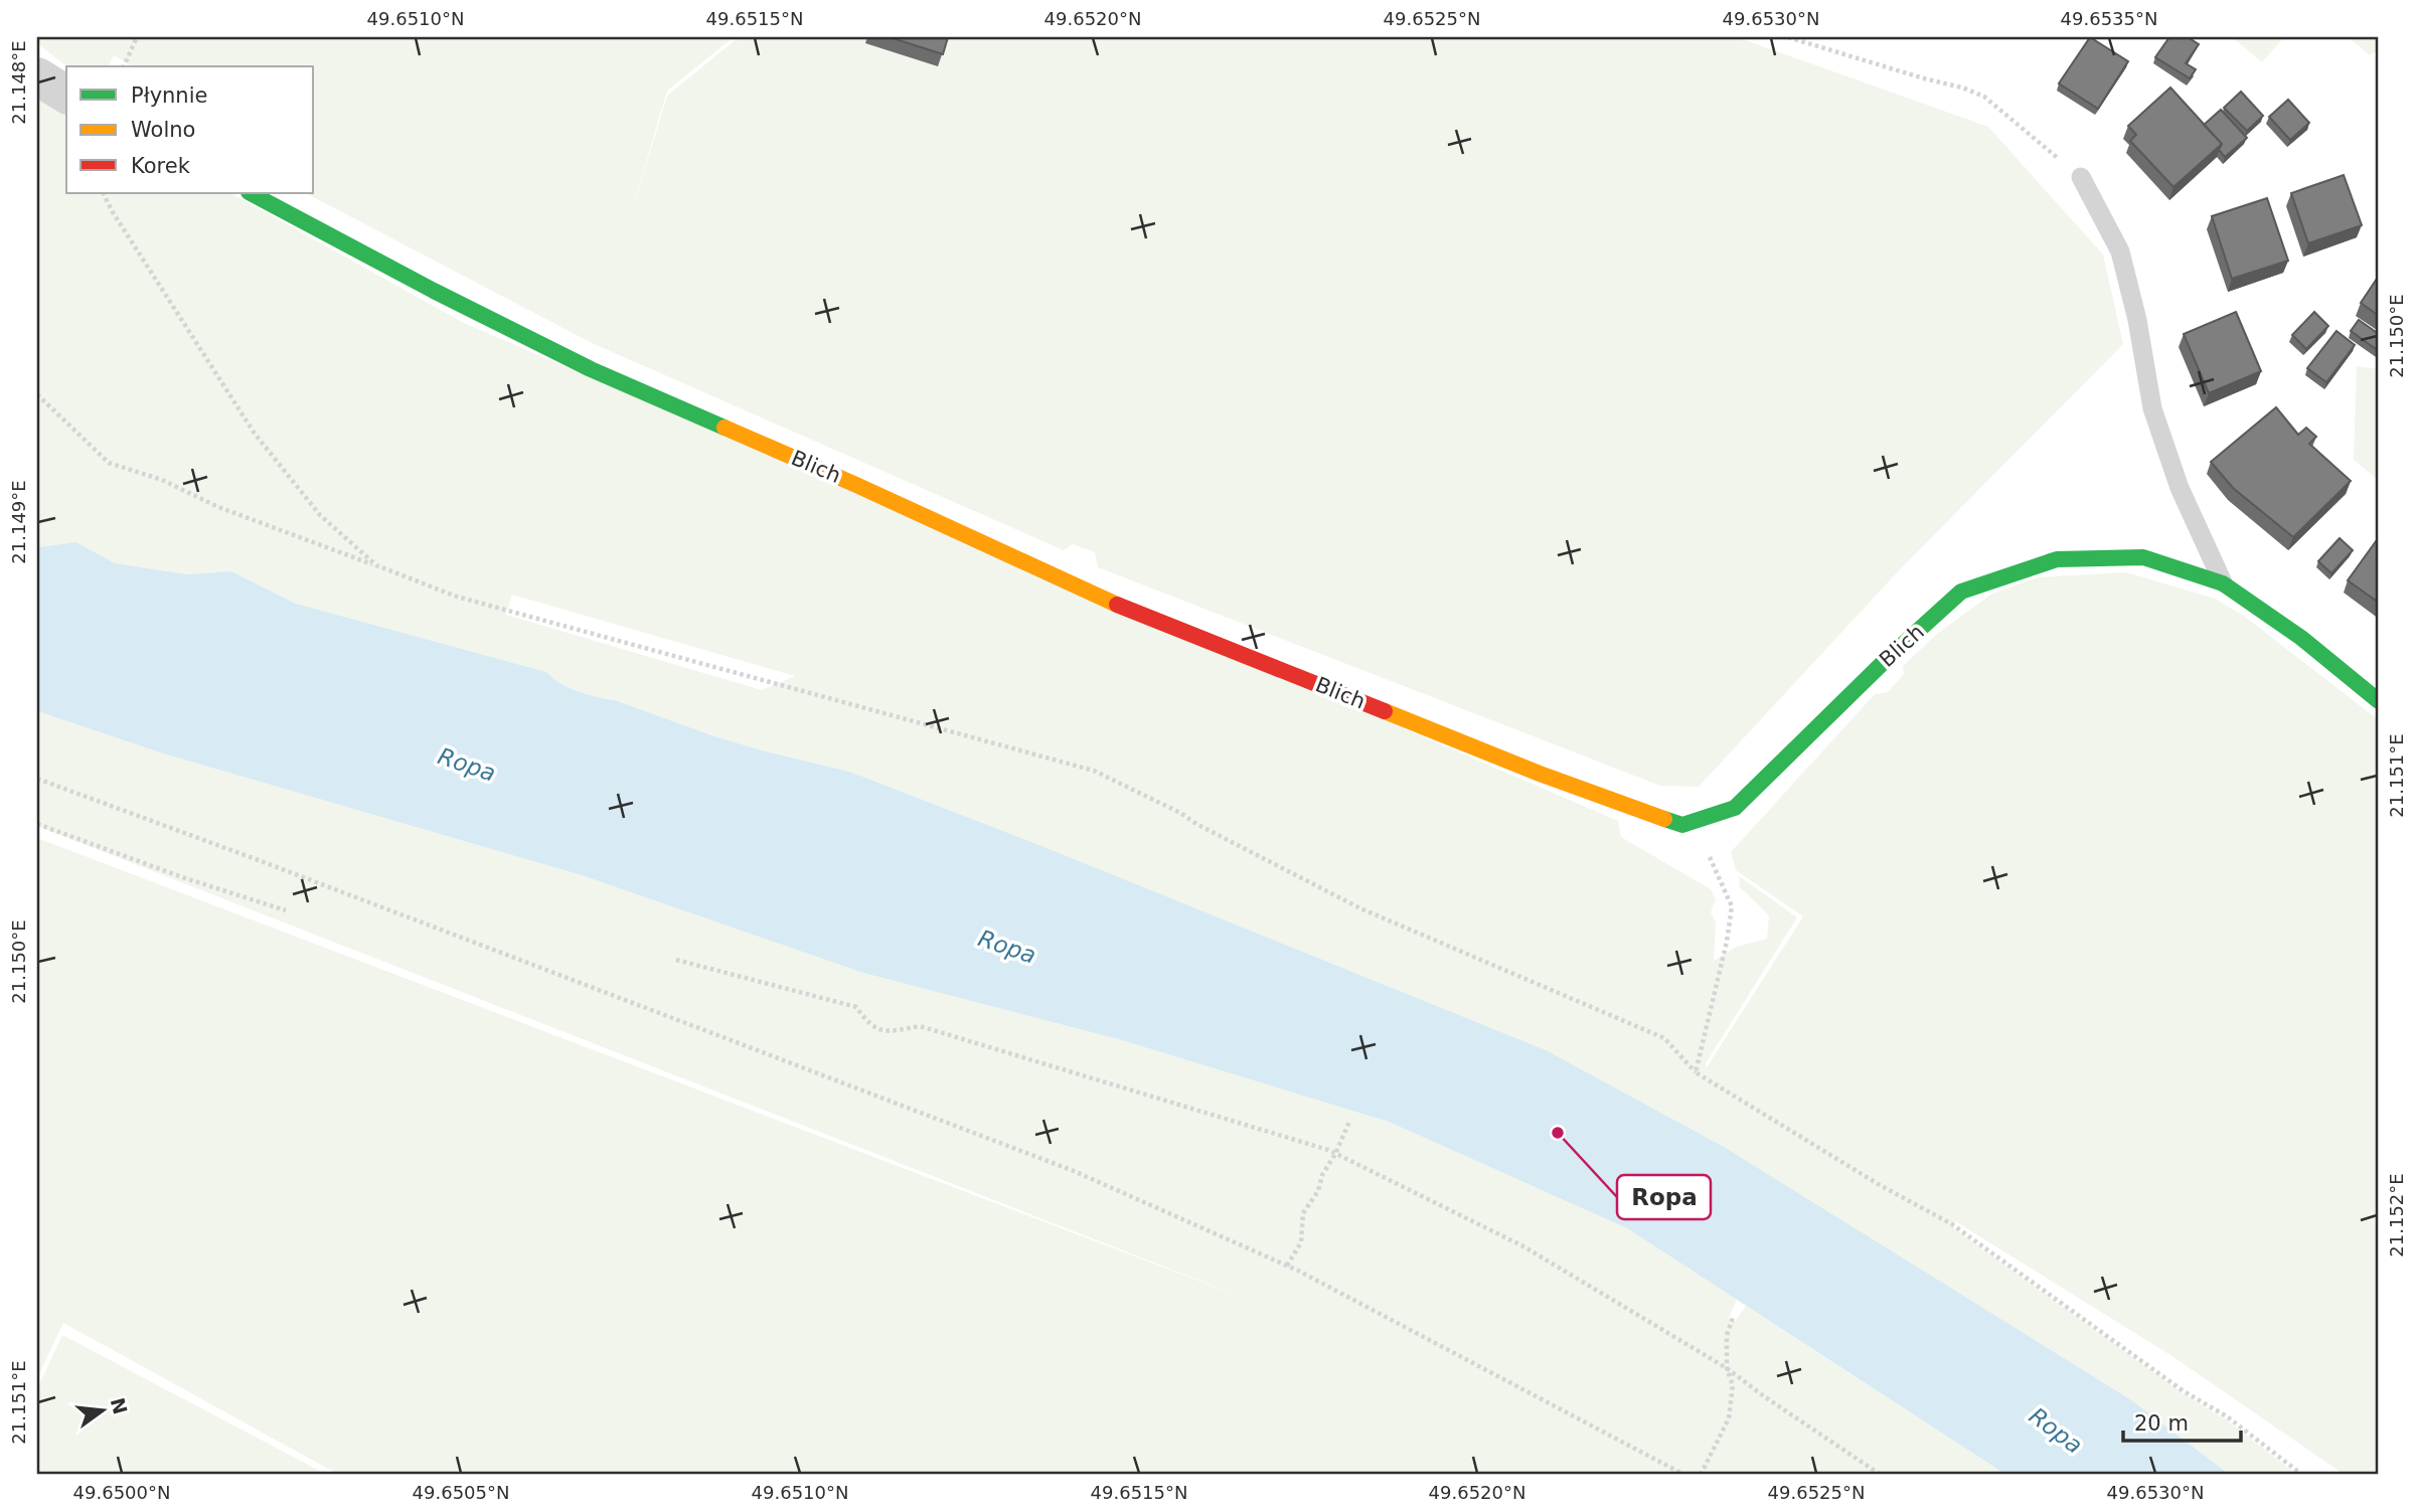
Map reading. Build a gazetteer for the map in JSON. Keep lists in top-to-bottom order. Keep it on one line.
{"streets":{"street":["Blich"]},"water":["Ropa"],"places":["Ropa"],"legend":["Płynnie","Wolno","Korek"],"scale_bar":"20 m","north":"right","coordinates":["49.6510°N","49.6515°N","49.6520°N","49.6525°N","49.6530°N","49.6535°N","21.148°E","21.150°E","21.149°E","21.151°E","21.152°E","49.6500°N","49.6505°N"]}
